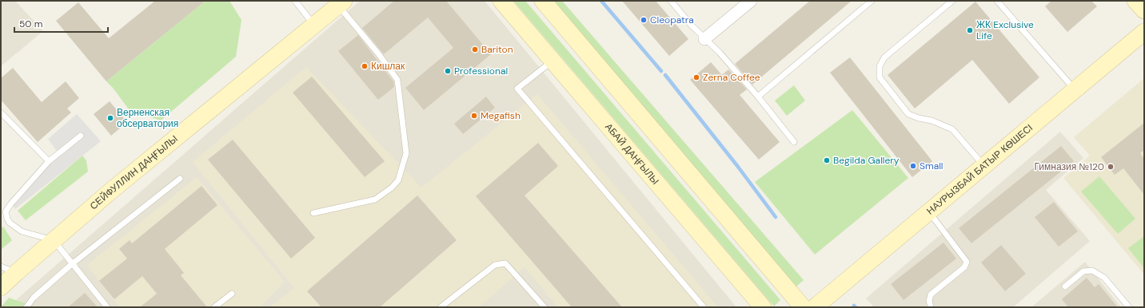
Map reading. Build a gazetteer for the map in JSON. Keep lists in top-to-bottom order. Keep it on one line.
{"streets":{"main road":["АБАЙ ДАҢҒЫЛЫ","НАУРЫЗБАЙ БАТЫР КӨШЕСІ","СЕЙФУЛЛИН ДАҢҒЫЛЫ"]},"places":["Cleopatra","ЖК Exclusive Life","Bariton","Кишлак","Professional","Zerna Coffee","Megafish","Верненская обсерватория","Begilda Gallery","Small","Гимназия №120"],"scale_bar":"50 m"}
